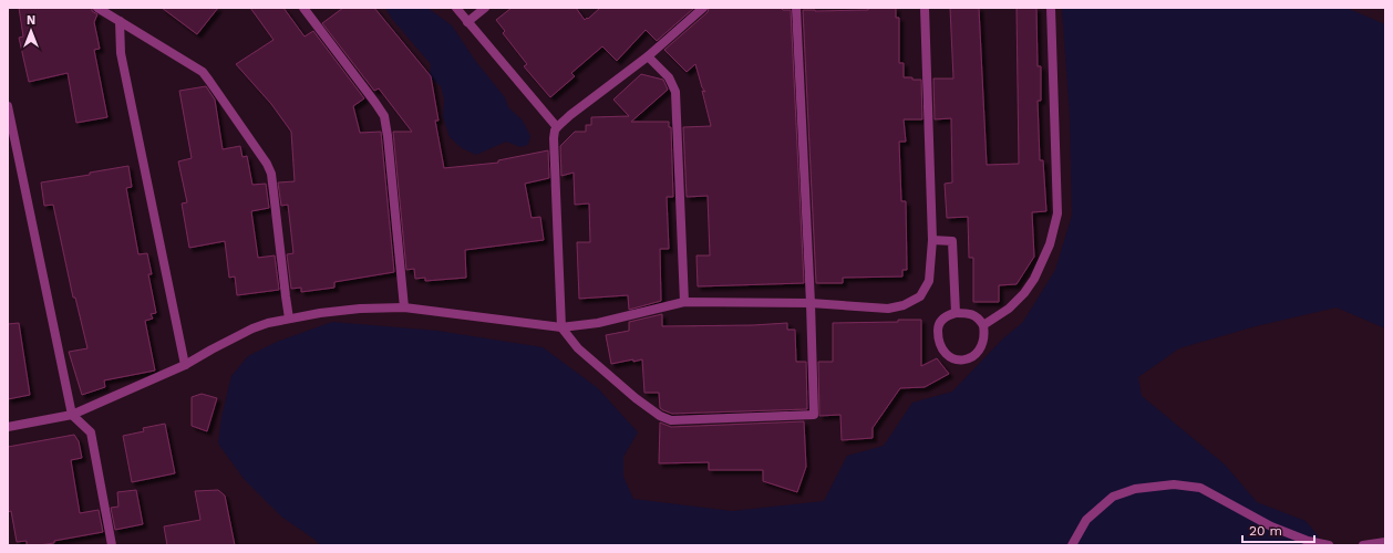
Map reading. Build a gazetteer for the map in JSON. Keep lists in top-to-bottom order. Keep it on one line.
{"scale_bar":"20 m","north":"top"}
